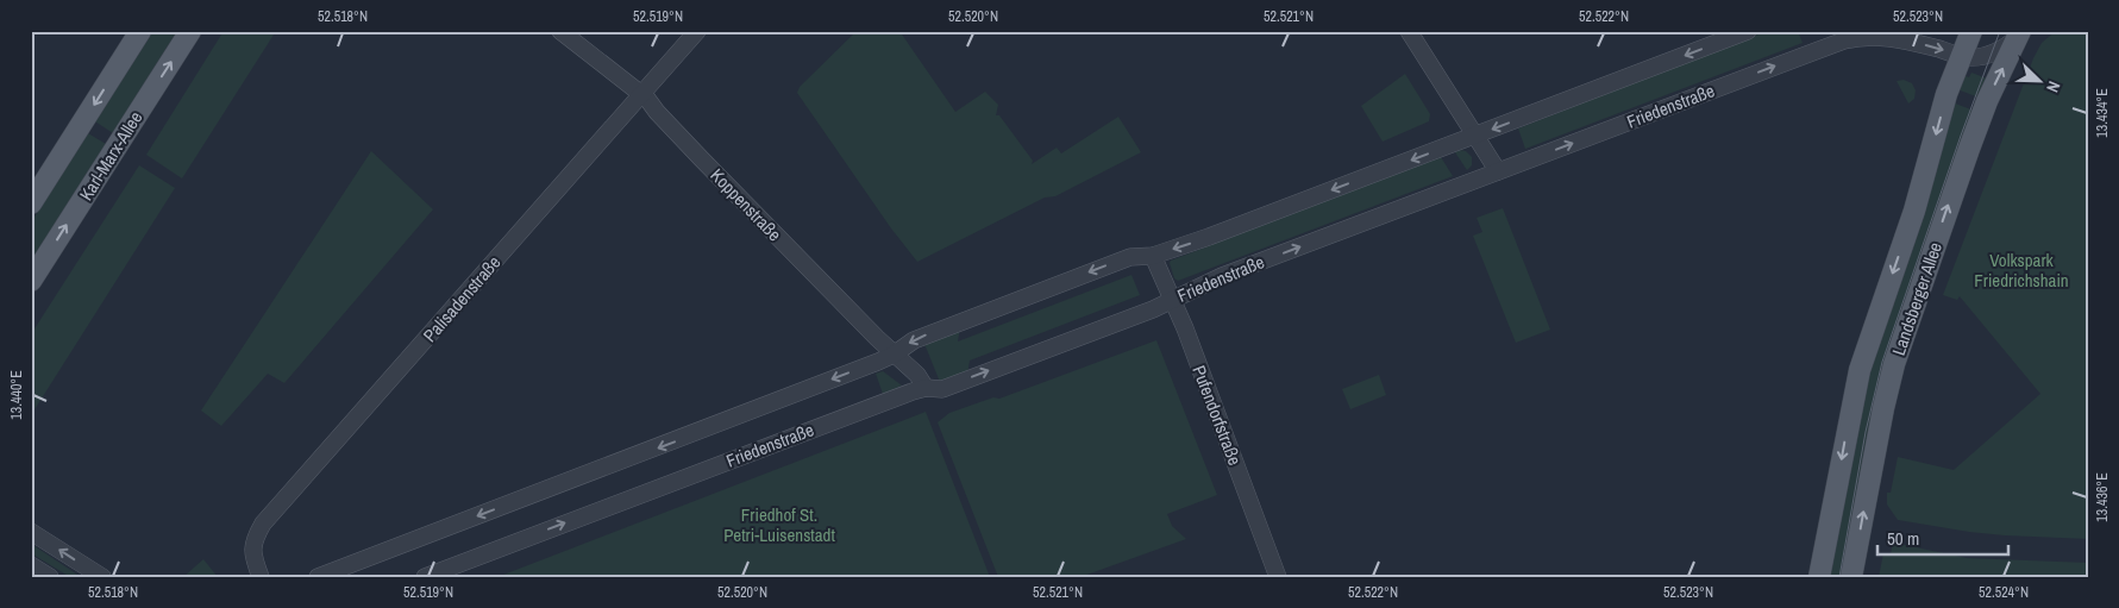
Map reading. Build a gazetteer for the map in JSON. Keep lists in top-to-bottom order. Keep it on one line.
{"streets":{"main road":["Karl-Marx-Allee","Landsberger Allee"],"street":["Friedenstraße","Koppenstraße","Palisadenstraße","Pufendorfstraße"]},"crossings":[["Friedenstraße","Koppenstraße"],["Friedenstraße","Landsberger Allee"],["Friedenstraße","Pufendorfstraße"],["Koppenstraße","Palisadenstraße"]],"parks":["Volkspark Friedrichshain","Friedhof St. Petri-Luisenstadt"],"scale_bar":"50 m","north":"bottom right","coordinates":["52.518°N","52.519°N","52.520°N","52.521°N","52.522°N","52.523°N","13.434°E","13.440°E","13.436°E","52.524°N"]}
